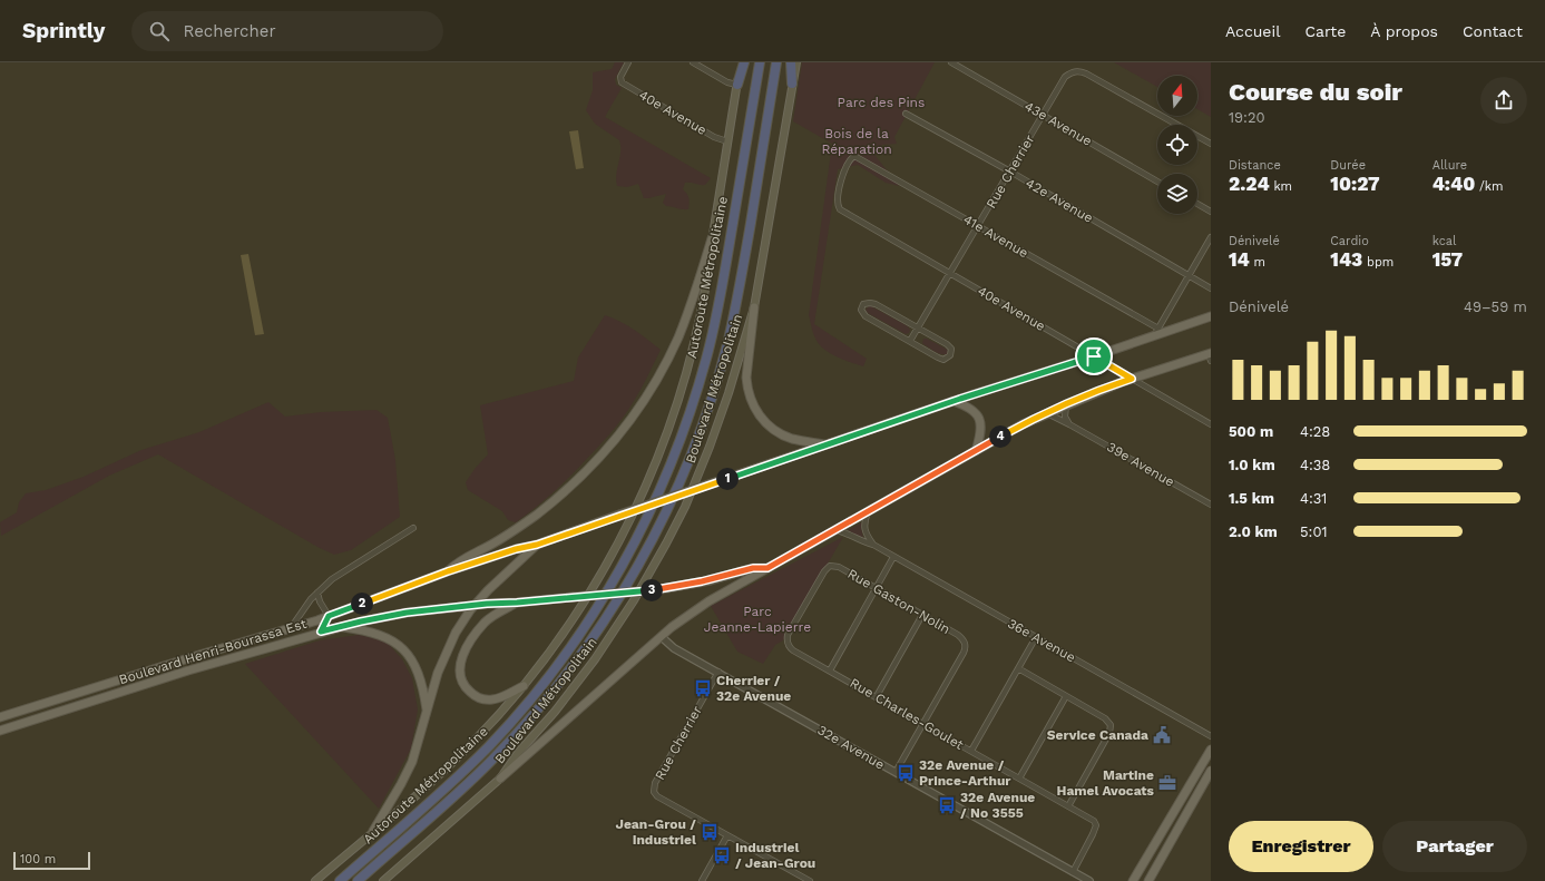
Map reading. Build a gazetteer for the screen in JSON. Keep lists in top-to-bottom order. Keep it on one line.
{"streets":{"highway":["Autoroute Métropolitaine"],"main road":["Boulevard Métropolitain","Boulevard Henri-Bourassa Est"],"street":["40e Avenue","43e Avenue","Rue Cherrier","42e Avenue","41e Avenue","39e Avenue","Rue Gaston-Nolin","36e Avenue","Rue Charles-Goulet","32e Avenue"]},"crossings":[["40e Avenue","Rue Cherrier"],["40e Avenue","41e Avenue"],["40e Avenue","Boulevard Métropolitain"],["40e Avenue","Boulevard Henri-Bourassa Est"],["43e Avenue","Rue Cherrier"],["Rue Cherrier","42e Avenue"],["Rue Cherrier","41e Avenue"],["Rue Cherrier","32e Avenue"],["41e Avenue","Boulevard Henri-Bourassa Est"],["39e Avenue","Boulevard Henri-Bourassa Est"],["Rue Gaston-Nolin","Rue Charles-Goulet"],["36e Avenue","Boulevard Henri-Bourassa Est"],["Rue Charles-Goulet","32e Avenue"]],"parks":["Parc des Pins","Bois de la Réparation","Parc Jeanne-Lapierre"],"places":{"bus stop":["Cherrier / 32e Avenue","32e Avenue / Prince-Arthur","32e Avenue / No 3555","Jean-Grou / Industriel","Industriel / Jean-Grou"],"public building":["Service Canada"],"office":["Martine Hamel Avocats"]},"scale_bar":"100 m","north":"top","page":{"header":"Sprintly","search":"Rechercher","nav":["Accueil","Carte","À propos","Contact"],"heading":["Course du soir","19:20"],"stats":[["Distance","2.24 km"],["Durée","10:27"],["Allure","4:40 /km"],["Dénivelé","14 m"],["Cardio","143 bpm"],["kcal","157"]],"chart":["Dénivelé","49–59 m"],"list":[{"name":"500 m","note":"4:28"},{"name":"1.0 km","note":"4:38"},{"name":"1.5 km","note":"4:31"},{"name":"2.0 km","note":"5:01"}],"pins":["4","1","3","2"],"buttons":["Enregistrer","Partager"],"scale":"100 m"}}
